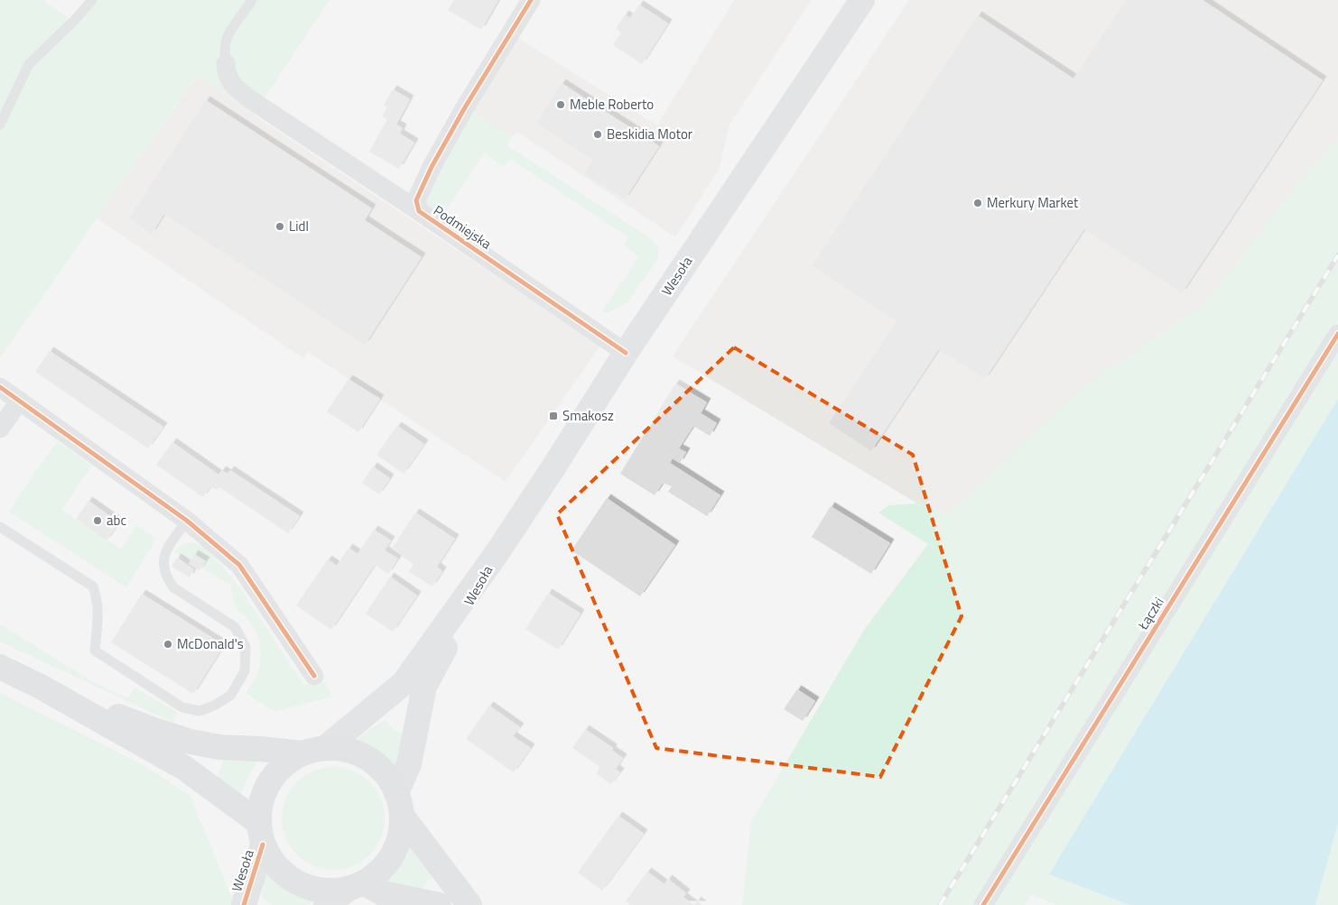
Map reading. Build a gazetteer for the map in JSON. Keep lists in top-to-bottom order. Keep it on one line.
{"streets":{"main road":["Wesoła"],"street":["Podmiejska","Łączki"]},"crossings":[["Podmiejska","Wesoła"]],"places":{"other":["Meble Roberto","Beskidia Motor","Merkury Market","Lidl","abc","McDonald's"],"transit":["Smakosz"]}}
